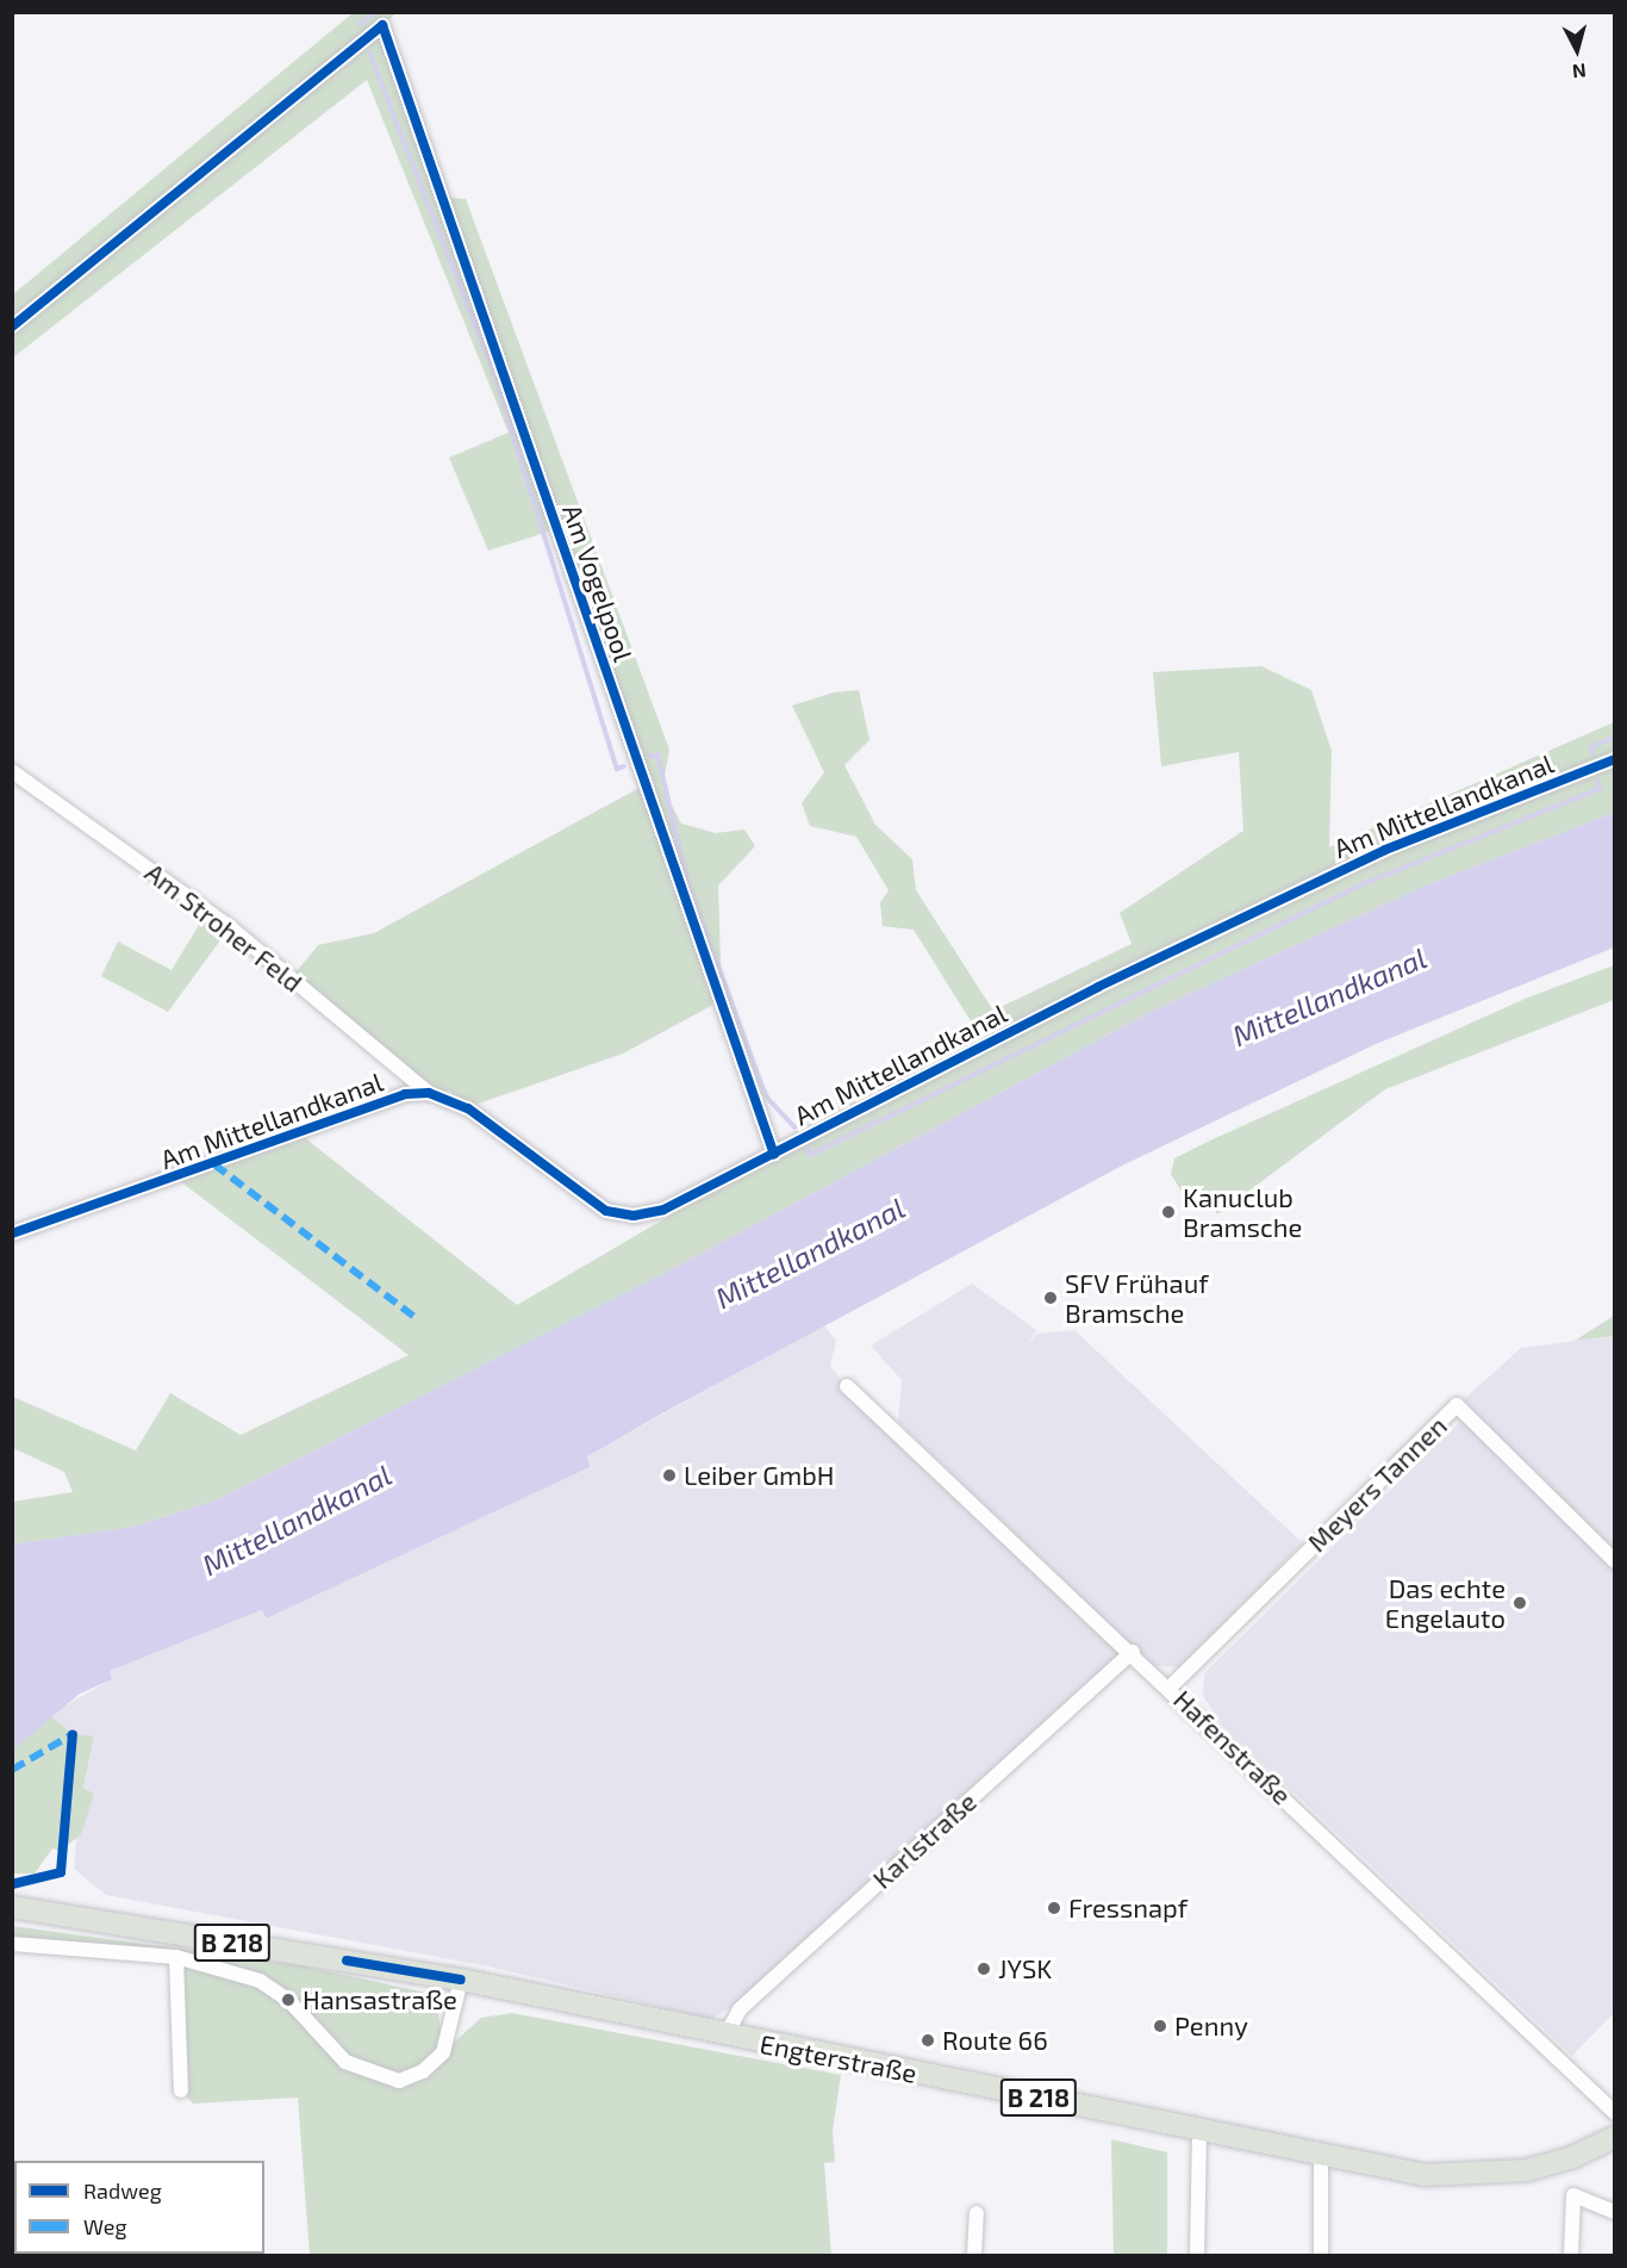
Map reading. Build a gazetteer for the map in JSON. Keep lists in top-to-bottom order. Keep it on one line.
{"streets":{"main road":["B 218","Engterstraße"],"street":["Am Vogelpool","Am Mittellandkanal","Am Stroher Feld","Meyers Tannen","Hafenstraße","Karlstraße"]},"crossings":[["Am Vogelpool","Am Mittellandkanal"],["Am Mittellandkanal","Am Stroher Feld"],["Meyers Tannen","Hafenstraße"],["Hafenstraße","Karlstraße"],["Karlstraße","Engterstraße"]],"water":["Mittellandkanal"],"places":["Kanuclub Bramsche","SFV Frühauf Bramsche","Leiber GmbH","Das echte Engelauto","Fressnapf","JYSK","Hansastraße","Penny","Route 66"],"legend":["Radweg","Weg"],"north":"bottom"}
